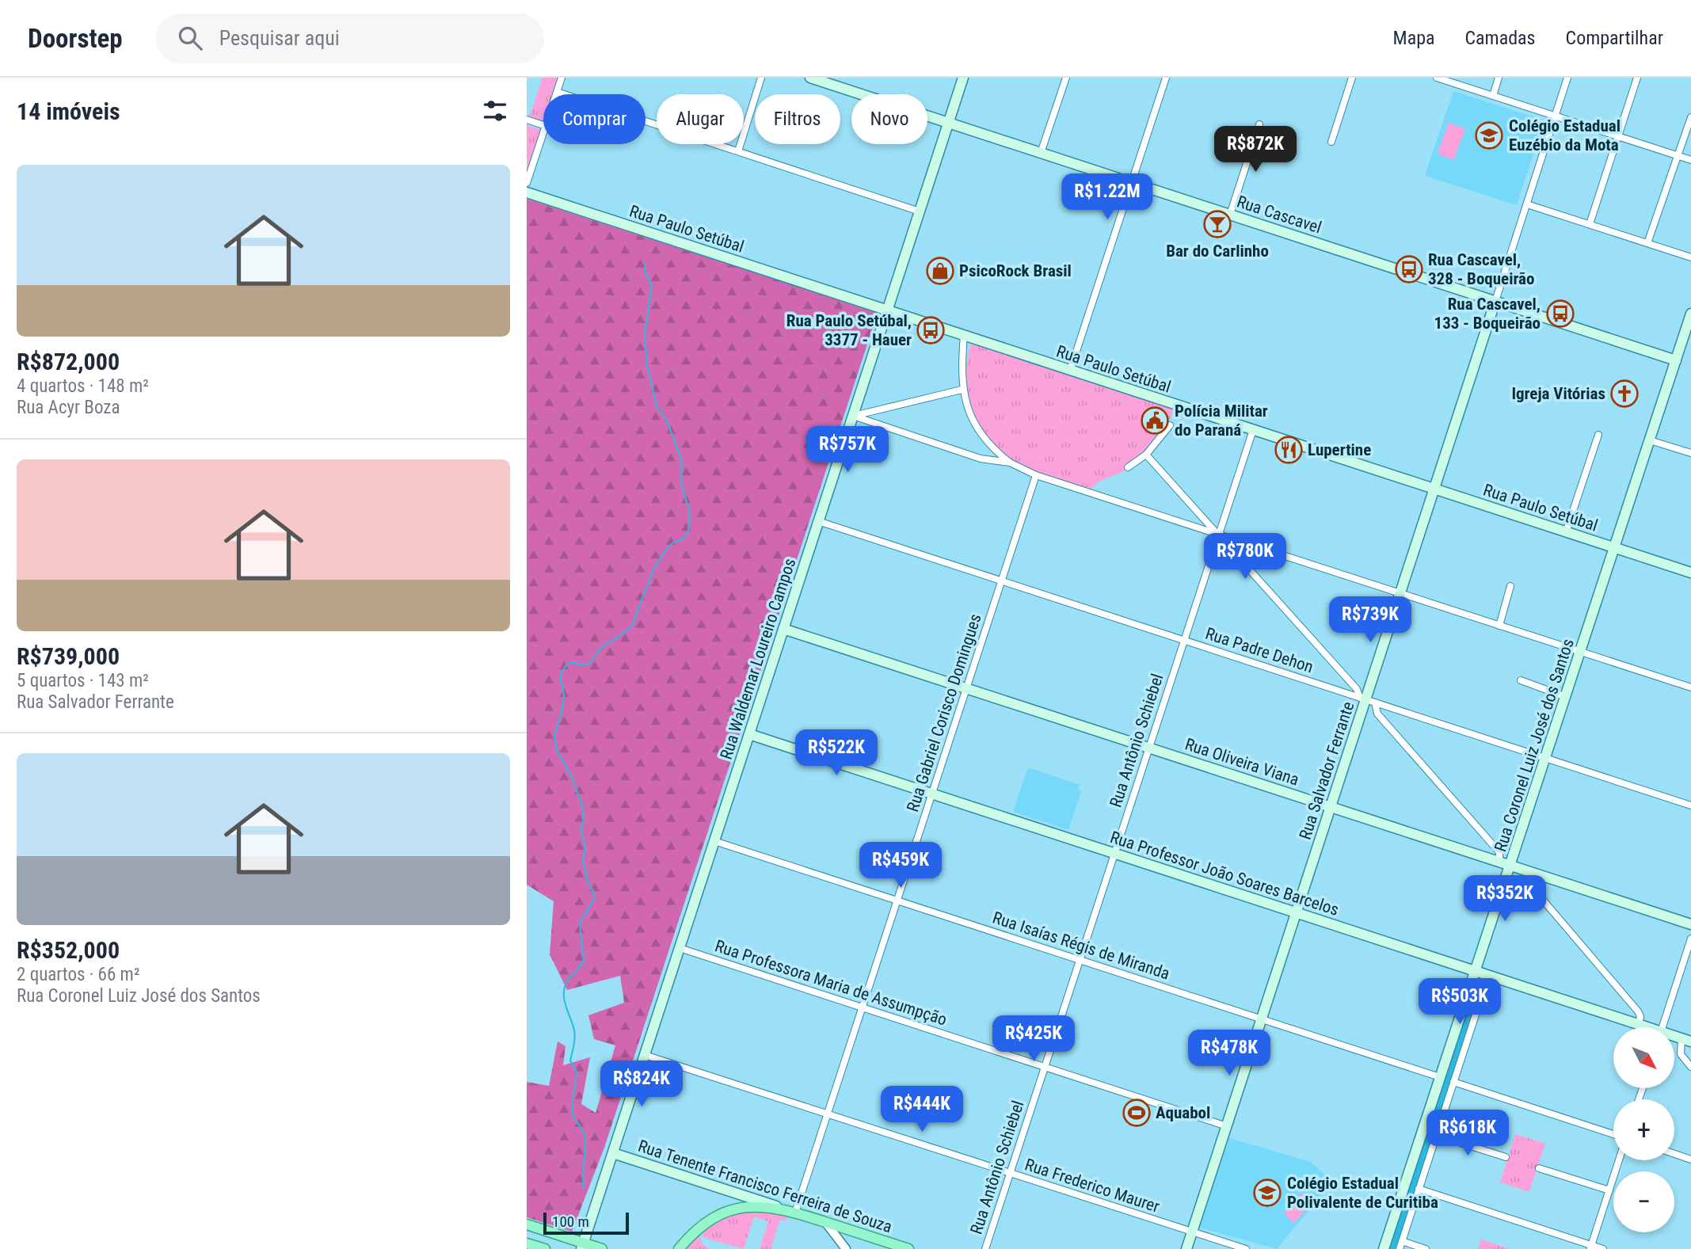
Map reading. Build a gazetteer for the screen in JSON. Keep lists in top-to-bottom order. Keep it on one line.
{"streets":{"main road":["Rua Cascavel","Rua Paulo Setúbal","Rua Waldemar Loureiro Campos","Rua Coronel Luiz José dos Santos","Rua Oliveira Viana","Rua Salvador Ferrante","Rua Professor João Soares Barcelos","Rua Tenente Francisco Ferreira de Souza"],"street":["Rua Padre Dehon","Rua Gabriel Corisco Domingues","Rua Antônio Schiebel","Rua Isaías Régis de Miranda","Rua Professora Maria de Assumpção","Rua Frederico Maurer"]},"crossings":[["Rua Cascavel","Rua Waldemar Loureiro Campos"],["Rua Cascavel","Rua Coronel Luiz José dos Santos"],["Rua Cascavel","Rua Salvador Ferrante"],["Rua Paulo Setúbal","Rua Waldemar Loureiro Campos"],["Rua Paulo Setúbal","Rua Antônio Schiebel"],["Rua Paulo Setúbal","Rua Coronel Luiz José dos Santos"],["Rua Paulo Setúbal","Rua Salvador Ferrante"],["Rua Padre Dehon","Rua Waldemar Loureiro Campos"],["Rua Padre Dehon","Rua Gabriel Corisco Domingues"],["Rua Padre Dehon","Rua Antônio Schiebel"],["Rua Padre Dehon","Rua Coronel Luiz José dos Santos"],["Rua Padre Dehon","Rua Salvador Ferrante"],["Rua Waldemar Loureiro Campos","Rua Oliveira Viana"],["Rua Waldemar Loureiro Campos","Rua Professor João Soares Barcelos"],["Rua Waldemar Loureiro Campos","Rua Isaías Régis de Miranda"],["Rua Waldemar Loureiro Campos","Rua Professora Maria de Assumpção"],["Rua Waldemar Loureiro Campos","Rua Frederico Maurer"],["Rua Waldemar Loureiro Campos","Rua Tenente Francisco Ferreira de Souza"],["Rua Gabriel Corisco Domingues","Rua Oliveira Viana"],["Rua Gabriel Corisco Domingues","Rua Professor João Soares Barcelos"],["Rua Gabriel Corisco Domingues","Rua Isaías Régis de Miranda"],["Rua Gabriel Corisco Domingues","Rua Professora Maria de Assumpção"],["Rua Gabriel Corisco Domingues","Rua Frederico Maurer"],["Rua Gabriel Corisco Domingues","Rua Tenente Francisco Ferreira de Souza"],["Rua Antônio Schiebel","Rua Oliveira Viana"],["Rua Antônio Schiebel","Rua Professor João Soares Barcelos"],["Rua Antônio Schiebel","Rua Isaías Régis de Miranda"],["Rua Antônio Schiebel","Rua Professora Maria de Assumpção"],["Rua Antônio Schiebel","Rua Frederico Maurer"],["Rua Coronel Luiz José dos Santos","Rua Oliveira Viana"],["Rua Coronel Luiz José dos Santos","Rua Professor João Soares Barcelos"],["Rua Coronel Luiz José dos Santos","Rua Isaías Régis de Miranda"],["Rua Oliveira Viana","Rua Salvador Ferrante"],["Rua Salvador Ferrante","Rua Professor João Soares Barcelos"],["Rua Salvador Ferrante","Rua Isaías Régis de Miranda"],["Rua Salvador Ferrante","Rua Professora Maria de Assumpção"],["Rua Salvador Ferrante","Rua Frederico Maurer"]],"places":{"school or university":["Colégio Estadual Euzébio da Mota","Colégio Estadual Polivalente de Curitiba"],"bar":["Bar do Carlinho"],"bus stop":["Rua Cascavel, 328 - Boqueirão","Rua Cascavel, 133 - Boqueirão","Rua Paulo Setúbal, 3377 - Hauer"],"shop":["PsicoRock Brasil"],"church":["Igreja Vitórias"],"public building":["Polícia Militar do Paraná"],"restaurant":["Lupertine"],"sports":["Aquabol"]},"scale_bar":"100 m","north":"bottom right","page":{"header":"Doorstep","search":"Pesquisar aqui","nav":["Mapa","Camadas","Compartilhar"],"heading":"14 imóveis","chip":["Comprar","Alugar","Filtros","Novo"],"price":["R$872K","R$1.22M","R$757K","R$780K","R$739K","R$522K","R$459K","R$352K","R$503K","R$425K","R$478K","R$824K","R$444K","R$618K"],"list":[{"name":"R$872,000","note":"4 quartos · 148 m² · Rua Acyr Boza"},{"name":"R$739,000","note":"5 quartos · 143 m² · Rua Salvador Ferrante"},{"name":"R$352,000","note":"2 quartos · 66 m² · Rua Coronel Luiz José dos Santos"}],"map_buttons":["+","−"],"scale":"100 m"}}
